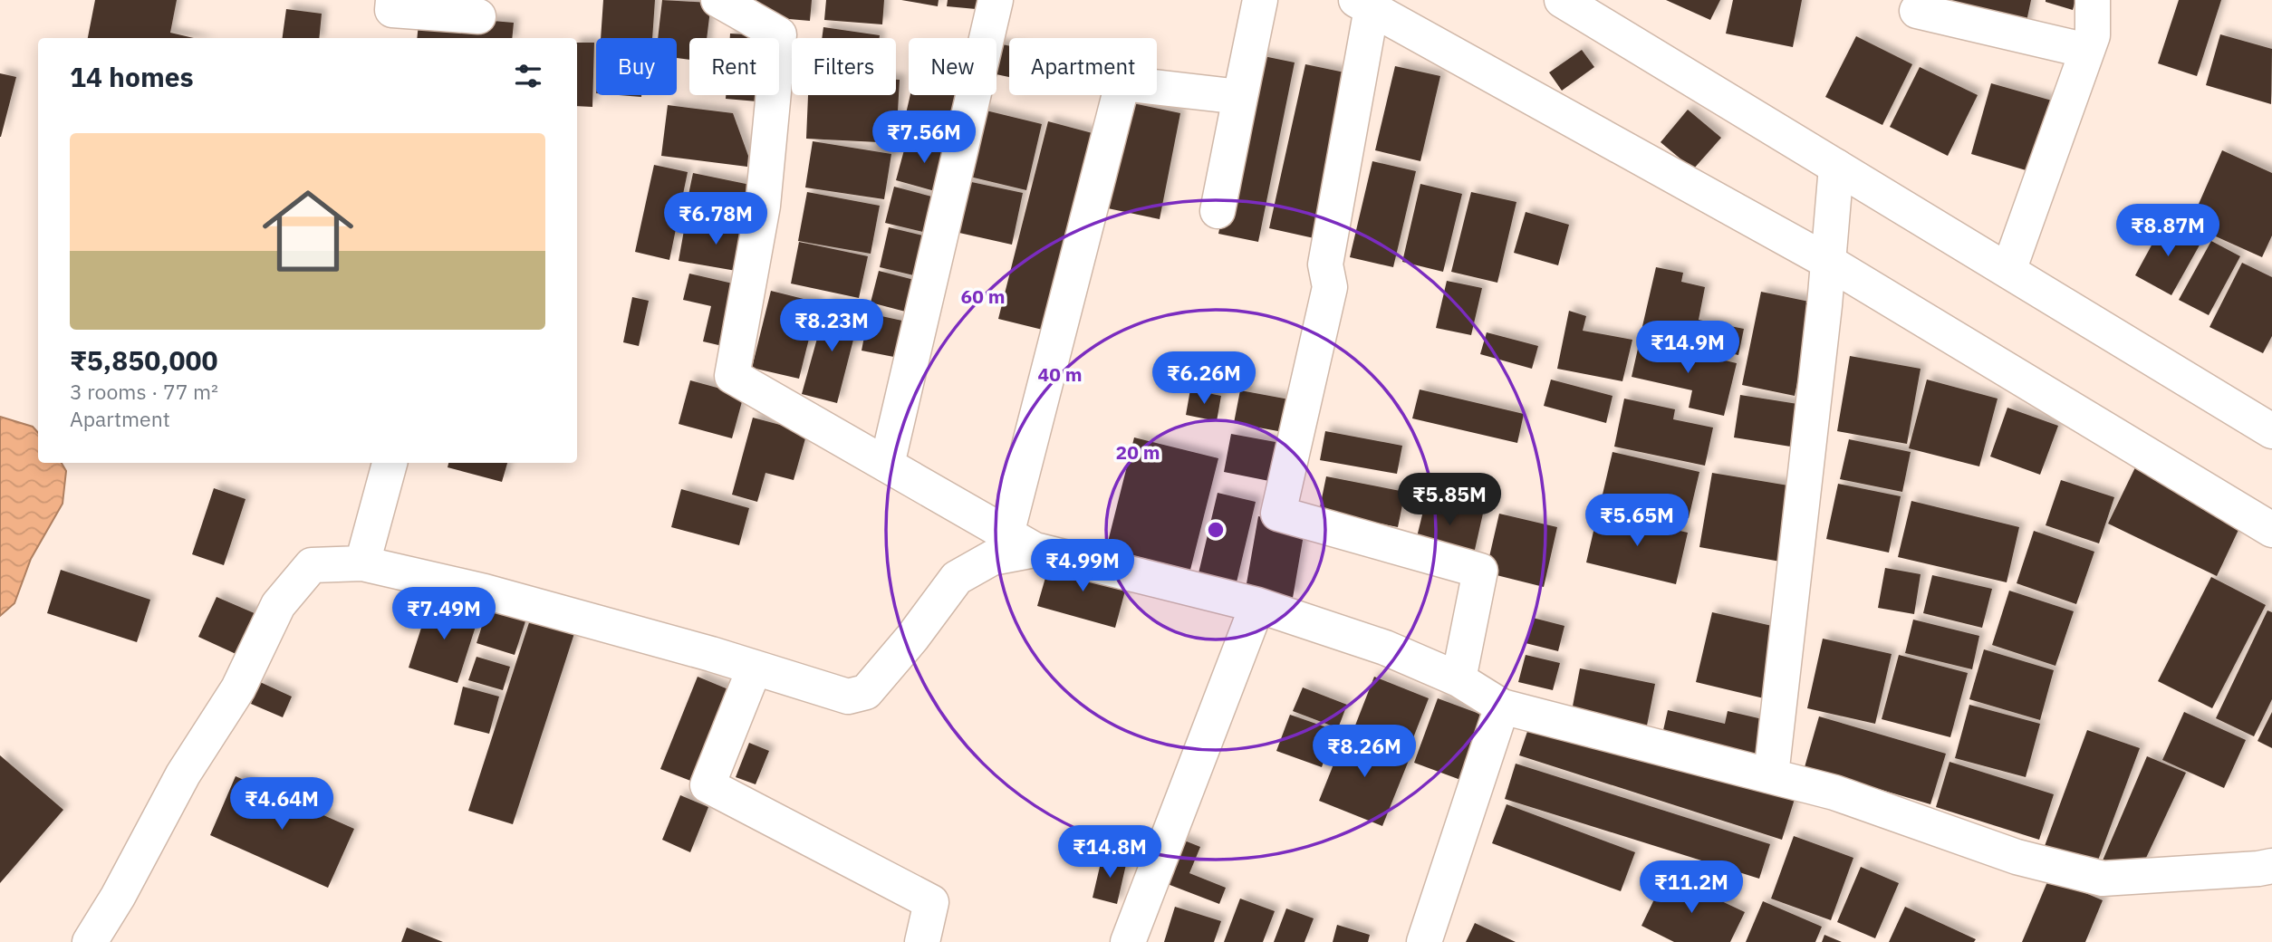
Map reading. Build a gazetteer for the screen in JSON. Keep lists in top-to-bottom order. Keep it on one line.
{"page":{"chip":["Buy","Rent","Filters","New","Apartment"],"heading":"14 homes","price":["₹7.56M","₹6.78M","₹8.87M","₹8.23M","₹14.9M","₹6.26M","₹5.85M","₹5.65M","₹4.99M","₹7.49M","₹8.26M","₹4.64M","₹14.8M","₹11.2M"],"list":[{"name":"₹5,850,000","note":"3 rooms · 77 m² · Apartment"}]},"rings":["60 m","40 m","20 m"]}
